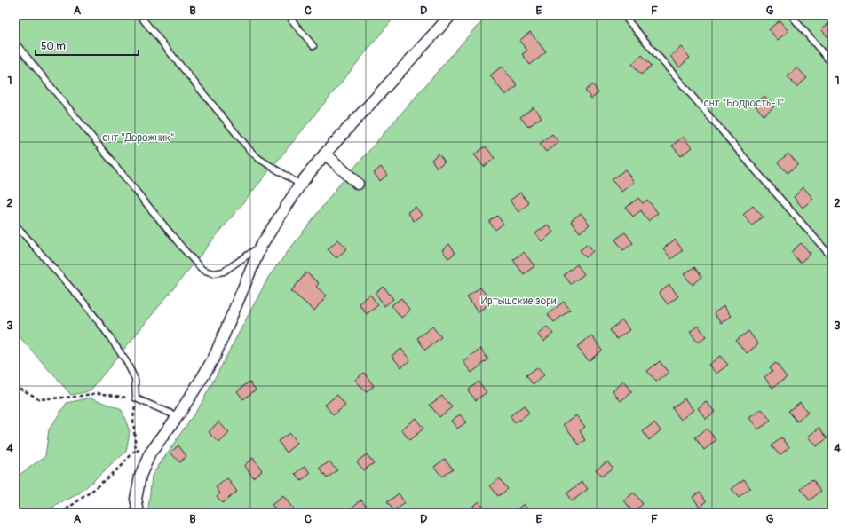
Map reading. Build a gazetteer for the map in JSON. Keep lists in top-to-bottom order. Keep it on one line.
{"parks":["снт \"Бодрость-1\"","снт \"Дорожник\"","Иртышские зори"],"scale_bar":"50 m","grid":{"columns":["A","B","C","D","E","F","G"],"rows":["1","2","3","4"]}}
